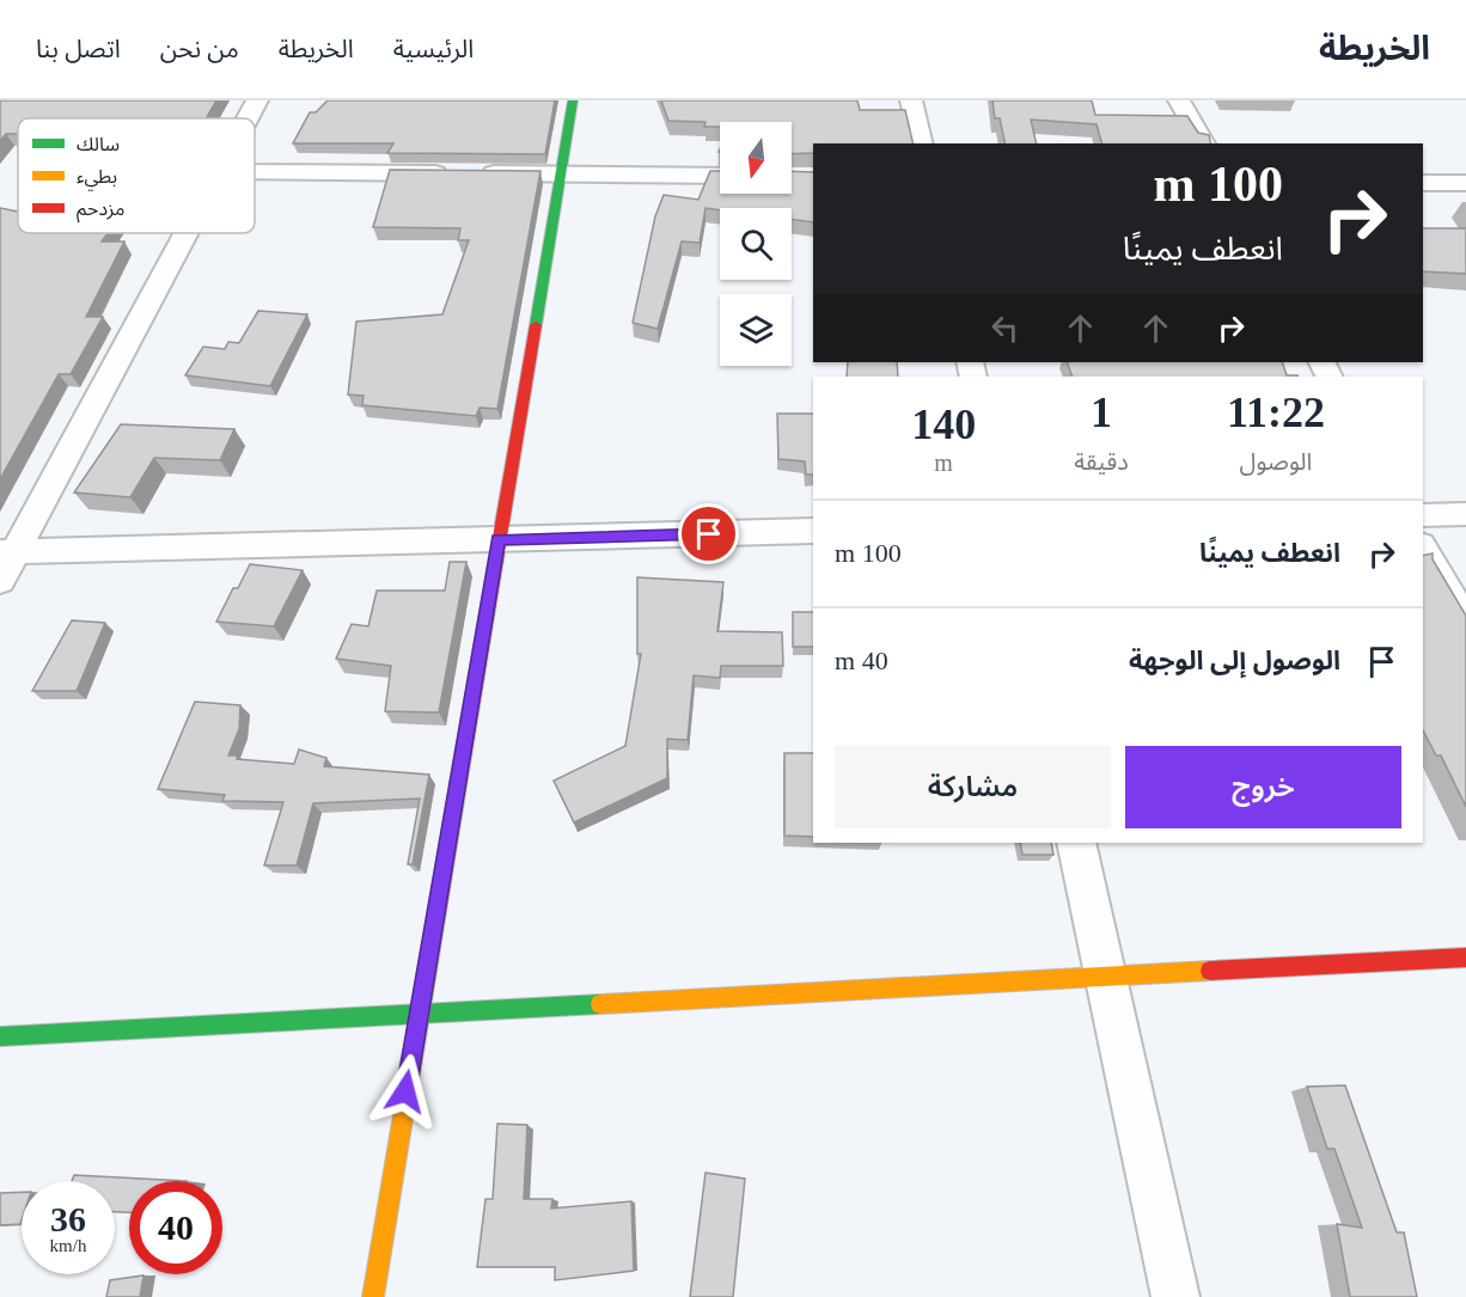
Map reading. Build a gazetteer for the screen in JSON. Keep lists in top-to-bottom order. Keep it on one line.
{"legend":["سالك","بطيء","مزدحم"],"north":"bottom","page":{"header":"الخريطة","nav":["الرئيسية","الخريطة","من نحن","اتصل بنا"],"turn":["100 m","انعطف يمينًا"],"eta":["11:22","الوصول","1","دقيقة","140","m"],"list":[{"name":"انعطف يمينًا","value":"100 m"},{"name":"الوصول إلى الوجهة","value":"40 m"}],"buttons":["خروج","مشاركة"],"speed":"36 km/h","limit":"40"}}
